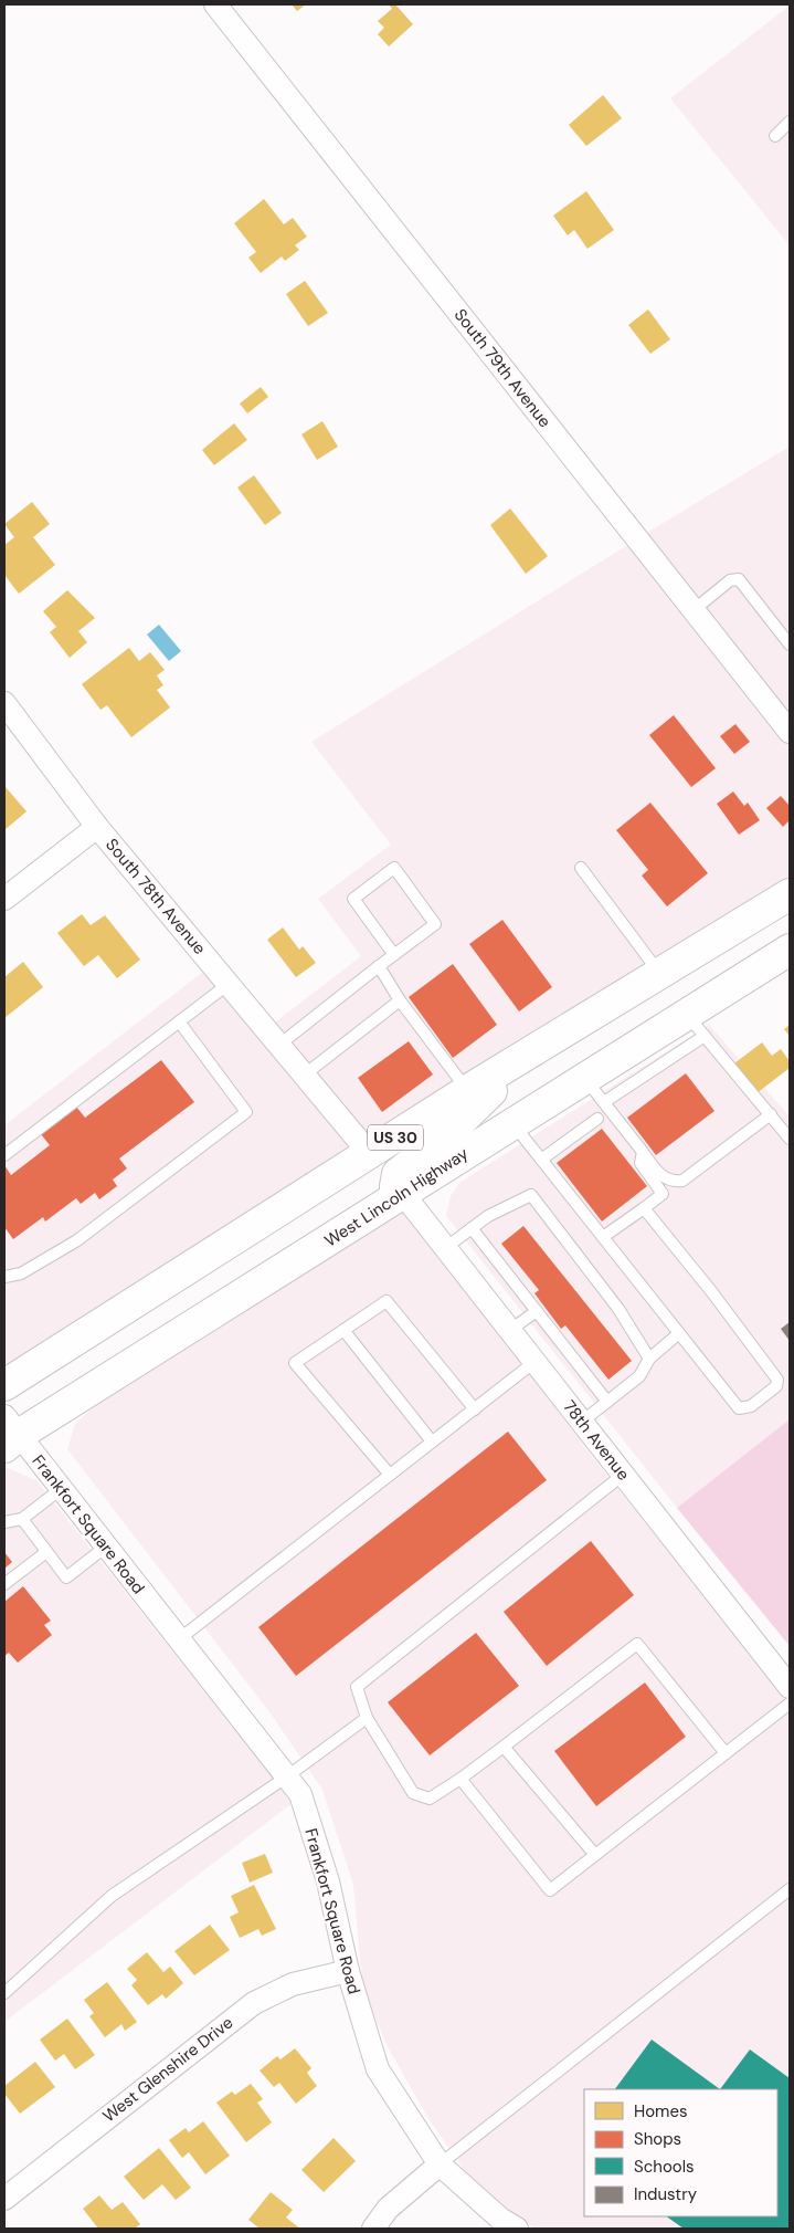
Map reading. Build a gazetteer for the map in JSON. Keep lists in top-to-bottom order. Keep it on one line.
{"streets":{"main road":["US 30","West Lincoln Highway"],"street":["South 79th Avenue","South 78th Avenue","78th Avenue","Frankfort Square Road","West Glenshire Drive"]},"crossings":[["West Lincoln Highway","78th Avenue"],["West Lincoln Highway","Frankfort Square Road"],["Frankfort Square Road","West Glenshire Drive"]],"legend":["Homes","Shops","Schools","Industry"]}
